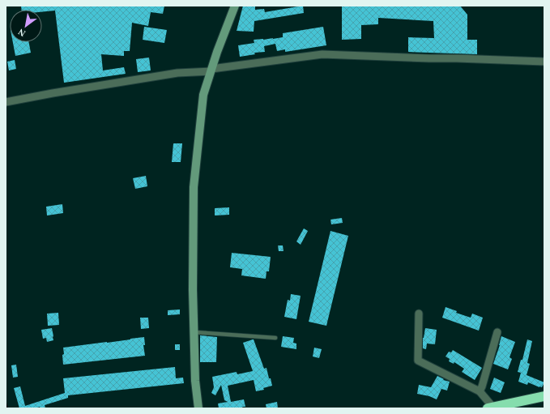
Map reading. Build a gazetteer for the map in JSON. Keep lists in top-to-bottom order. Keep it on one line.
{"north":"bottom left"}
